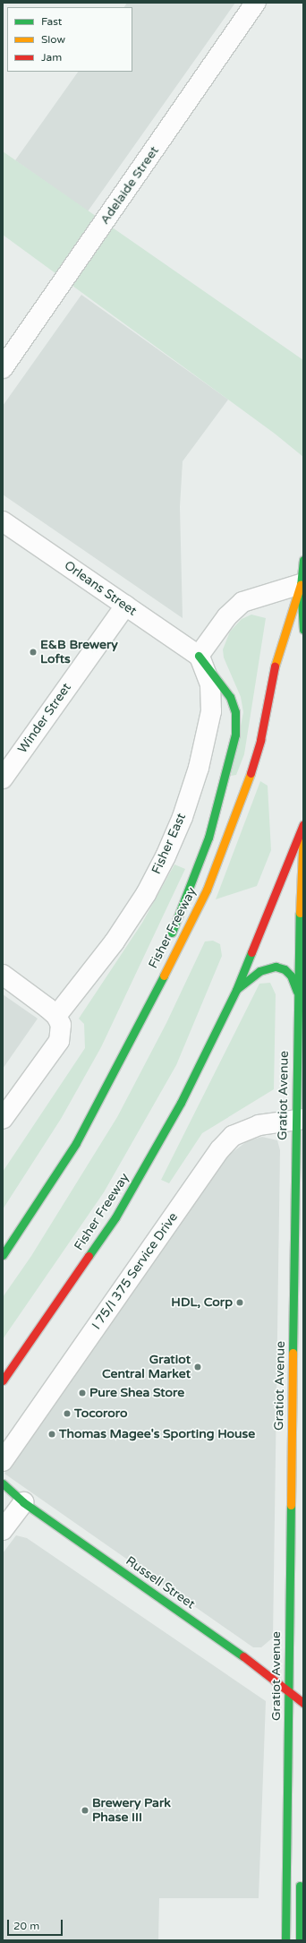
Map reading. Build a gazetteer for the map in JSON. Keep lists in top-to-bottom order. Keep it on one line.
{"streets":{"main road":["Fisher Freeway","Gratiot Avenue","Russell Street"],"street":["Adelaide Street","Orleans Street","Winder Street","Fisher East","I 75/I 375 Service Drive"]},"crossings":[["Orleans Street","Winder Street"],["Orleans Street","Fisher East"],["Gratiot Avenue","I 75/I 375 Service Drive"],["Gratiot Avenue","Russell Street"]],"places":["E&B Brewery Lofts","HDL, Corp","Gratiot Central Market","Pure Shea Store","Tocororo","Thomas Magee's Sporting House","Brewery Park Phase III"],"legend":["Fast","Slow","Jam"],"scale_bar":"20 m"}
